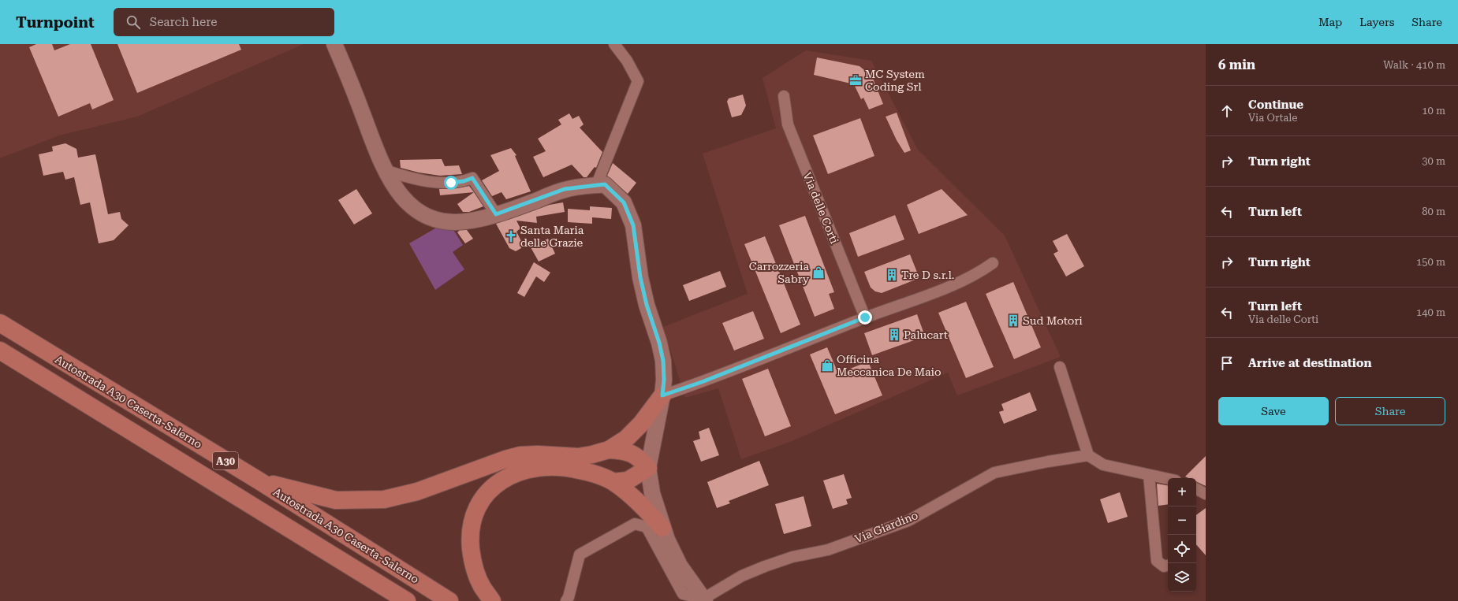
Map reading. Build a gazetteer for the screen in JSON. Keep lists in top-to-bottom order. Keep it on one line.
{"streets":{"highway":["Autostrada A30 Caserta-Salerno","A30"],"street":["Via delle Corti","Via Giardino"]},"places":{"office":["MC System Coding Srl"],"church":["Santa Maria delle Grazie"],"shop":["Carrozzeria Sabry","Officina Meccanica De Maio"],"building":["Tre D s.r.l.","Sud Motori","Palucart"]},"page":{"header":"Turnpoint","search":"Search here","nav":["Map","Layers","Share"],"heading":["6 min","Walk · 410 m"],"list":[["Continue","Via Ortale","10 m"],["Turn right","30 m"],["Turn left","80 m"],["Turn right","150 m"],["Turn left","Via delle Corti","140 m"],"Arrive at destination"],"buttons":["Save","Share"],"map_buttons":["+","−"]}}
